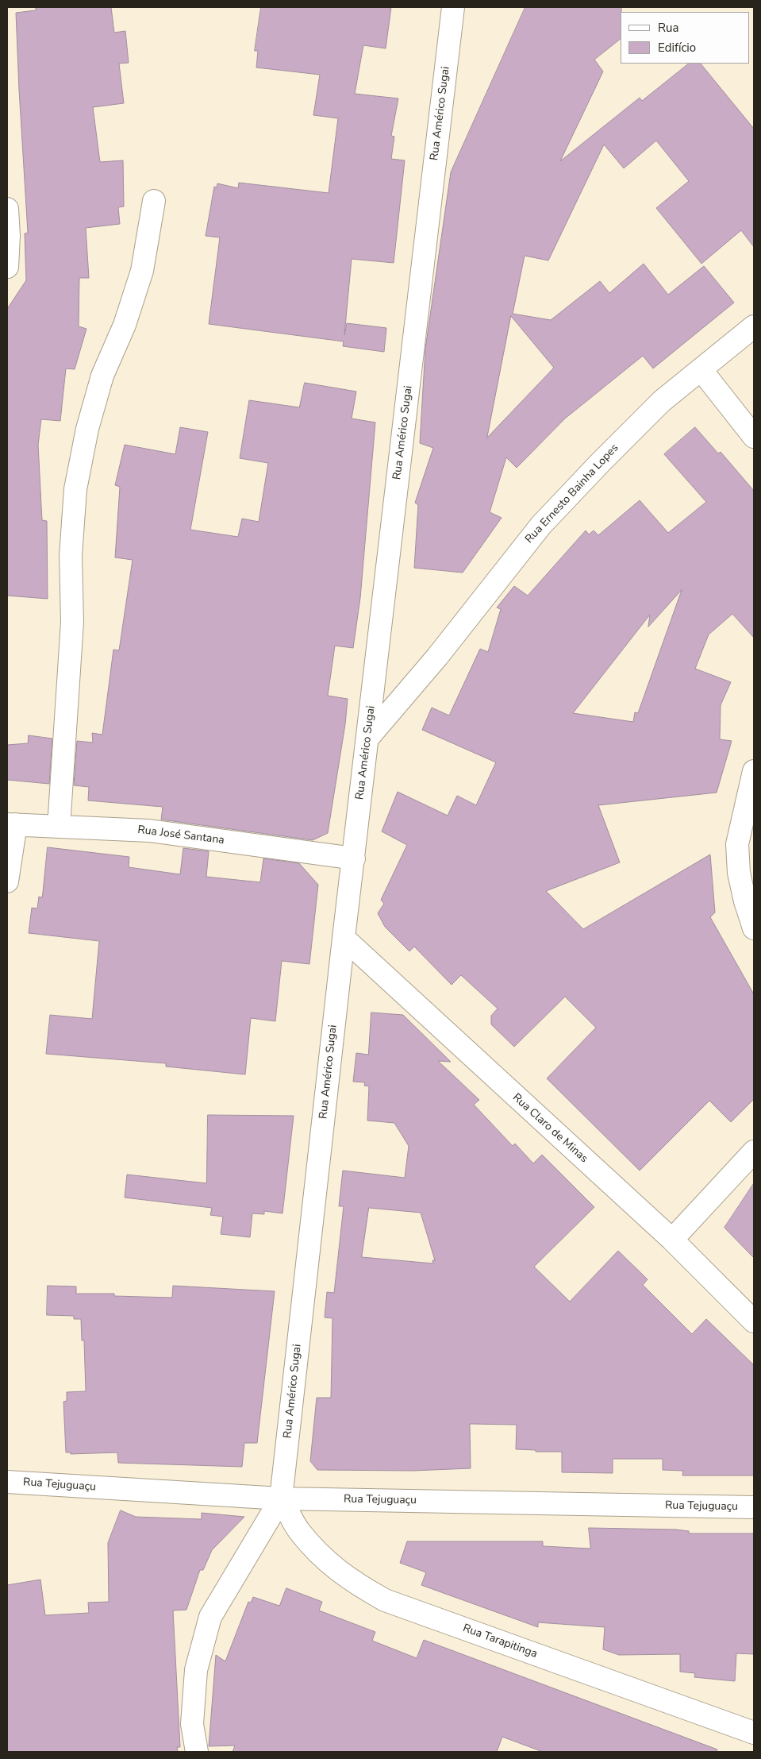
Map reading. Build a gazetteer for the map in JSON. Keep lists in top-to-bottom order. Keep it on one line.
{"streets":{"street":["Rua Américo Sugai","Rua Ernesto Bainha Lopes","Rua José Santana","Rua Claro de Minas","Rua Tejuguaçu","Rua Tarapitinga"]},"crossings":[["Rua Américo Sugai","Rua Ernesto Bainha Lopes"],["Rua Américo Sugai","Rua José Santana"],["Rua Américo Sugai","Rua Claro de Minas"],["Rua Américo Sugai","Rua Tejuguaçu"],["Rua Américo Sugai","Rua Tarapitinga"],["Rua Tejuguaçu","Rua Tarapitinga"]],"legend":["Rua","Edifício"]}
